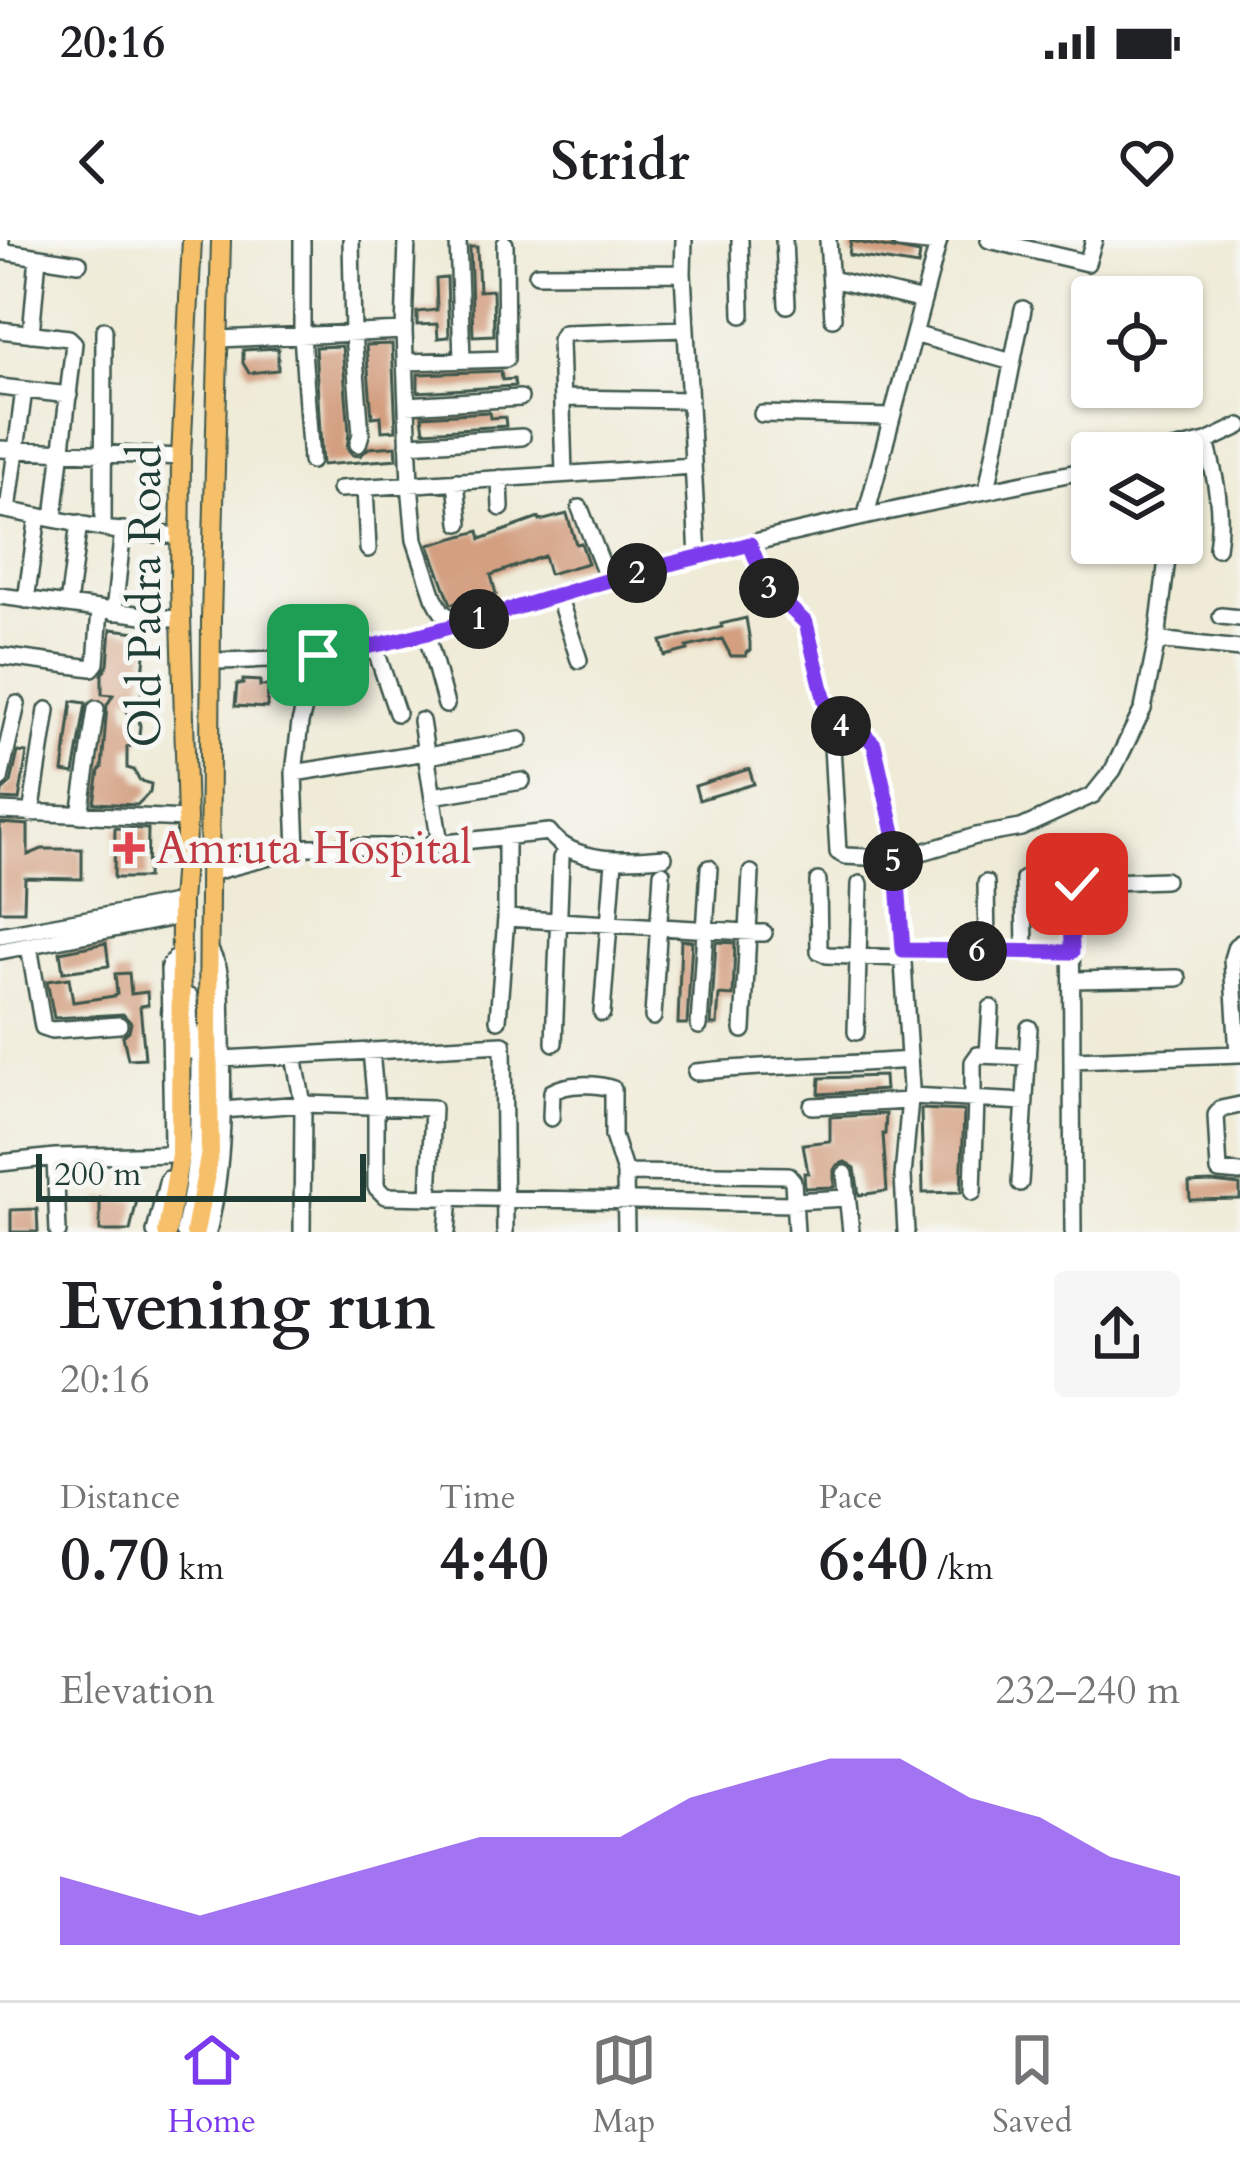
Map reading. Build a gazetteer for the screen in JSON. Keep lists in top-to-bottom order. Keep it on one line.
{"streets":{"main road":["Old Padra Road"]},"places":{"health":["Amruta Hospital"]},"scale_bar":"200 m","page":{"status":"20:16","header":"Stridr","pins":["2","3","1","4","5","6"],"scale":"200 m","heading":["Evening run","20:16"],"stats":[["Distance","0.70 km"],["Time","4:40"],["Pace","6:40 /km"]],"chart":["Elevation","232–240 m"],"tabs":["Home","Map","Saved"]}}
